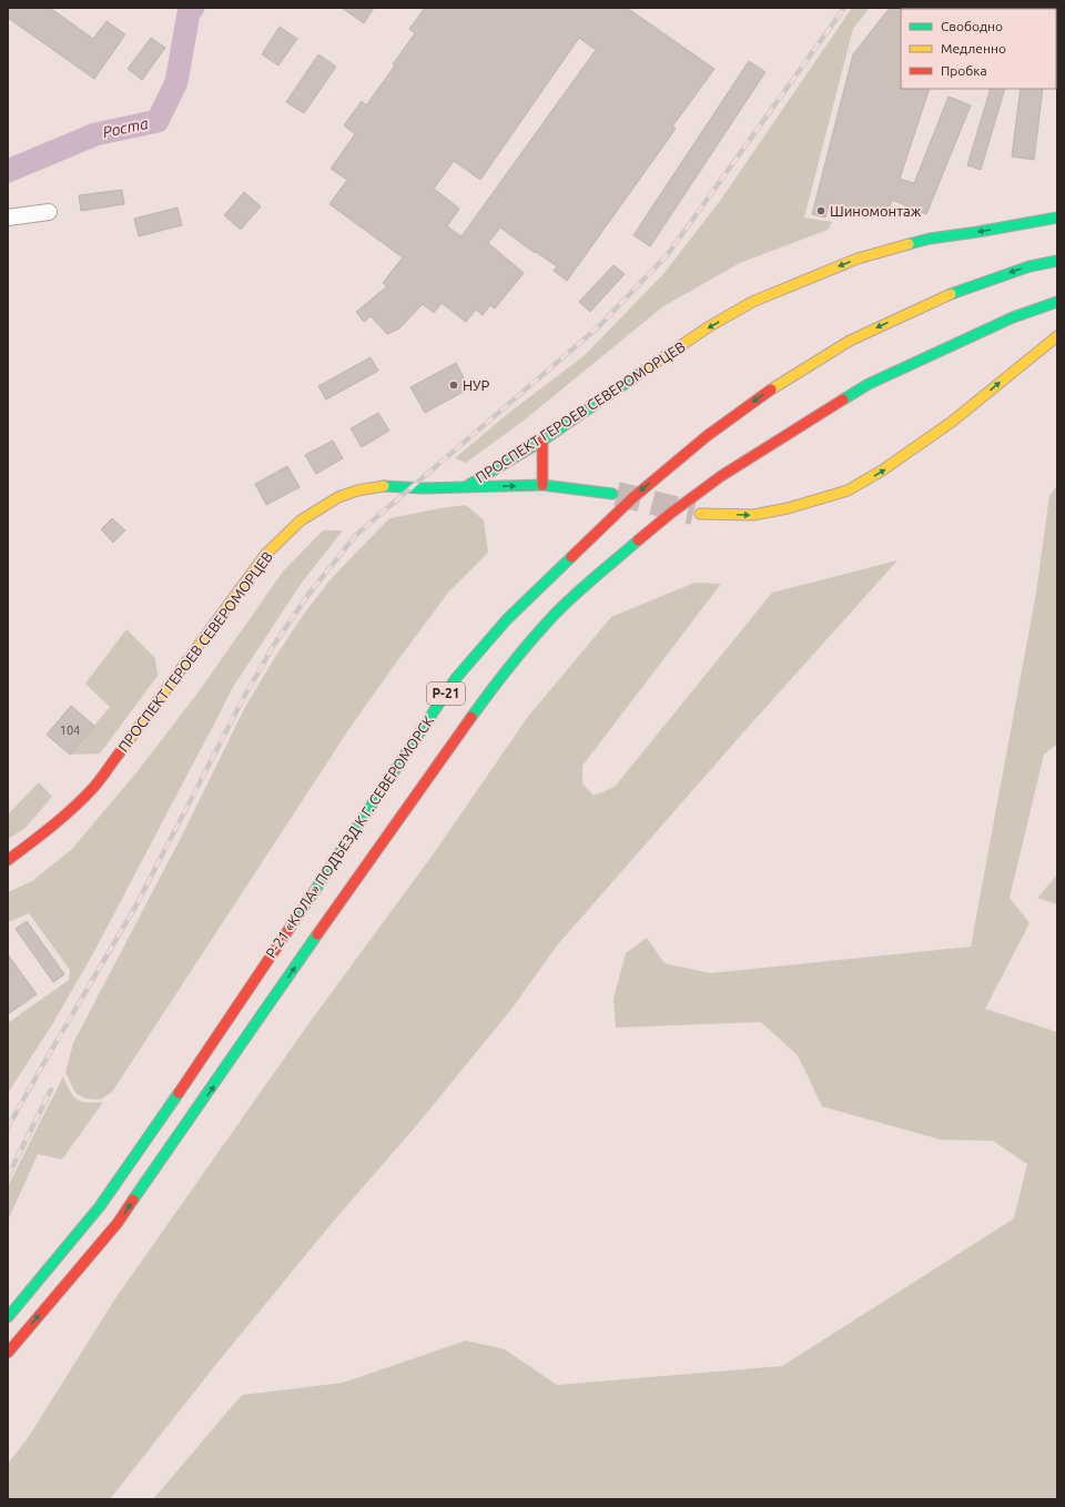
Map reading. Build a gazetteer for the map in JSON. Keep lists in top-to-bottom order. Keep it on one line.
{"streets":{"main road":["ПРОСПЕКТ ГЕРОЕВ СЕВЕРОМОРЦЕВ","Р-21","Р-21 «КОЛА» ПОДЪЕЗД К Г. СЕВЕРОМОРСК"]},"one_way":["ПРОСПЕКТ ГЕРОЕВ СЕВЕРОМОРЦЕВ"],"water":["Роста"],"places":["Шиномонтаж","НУР"],"house_numbers":["104"],"legend":["Свободно","Медленно","Пробка"]}
